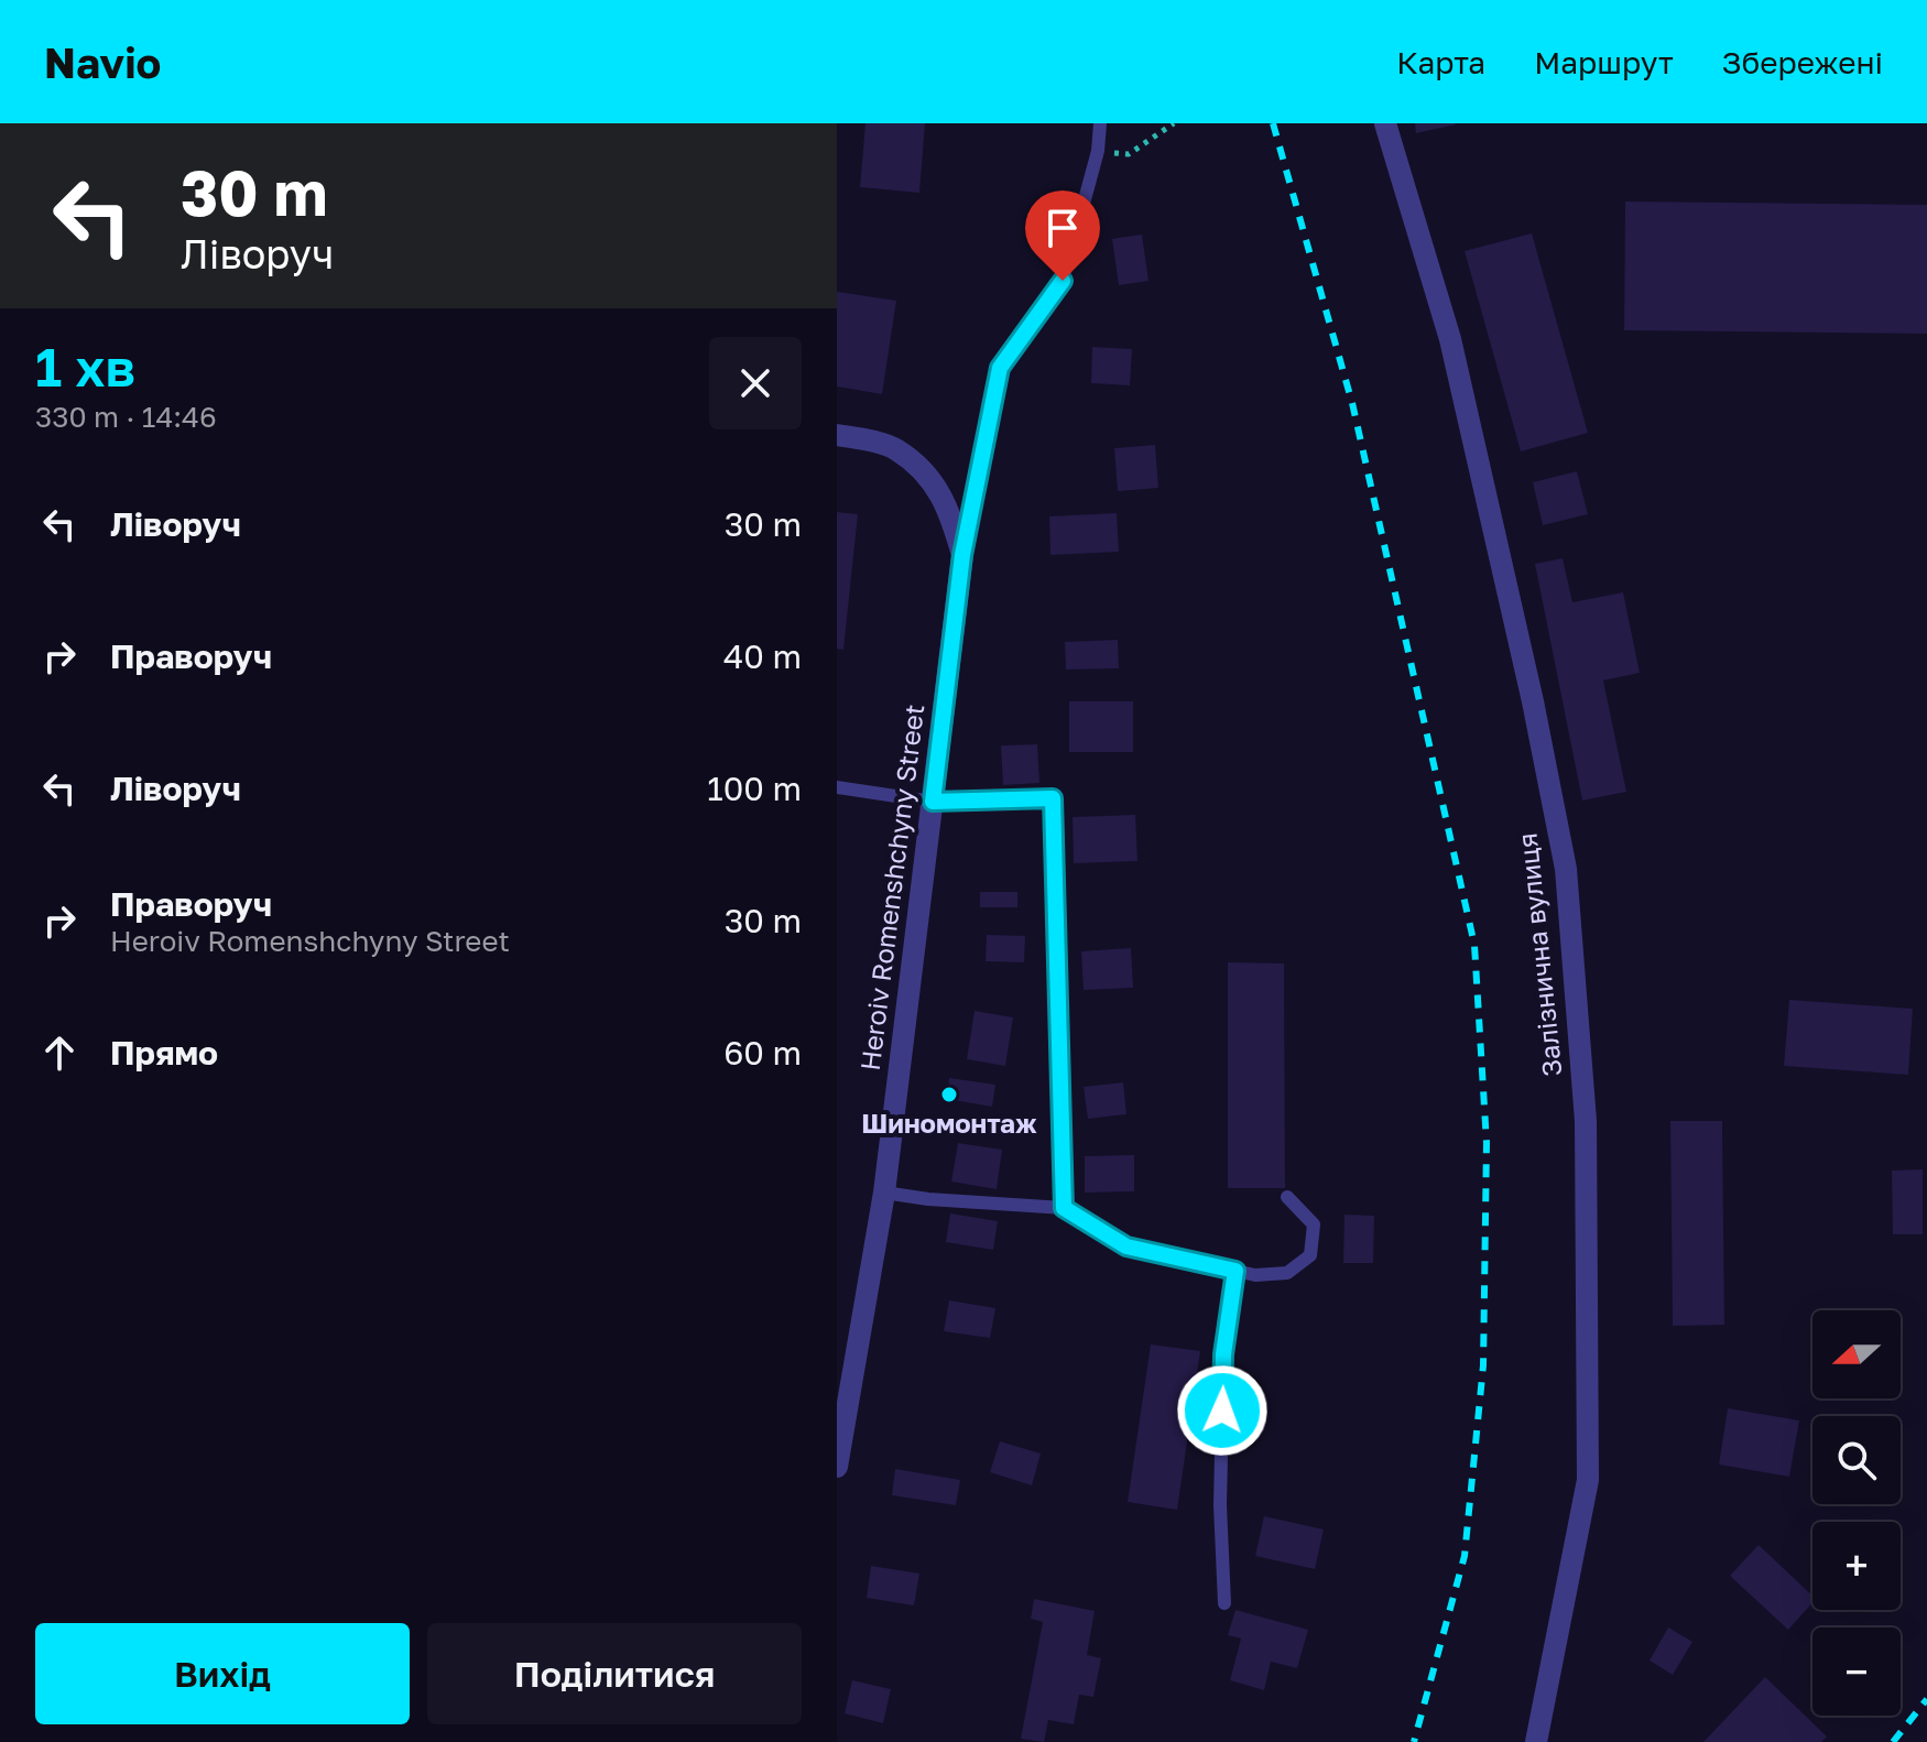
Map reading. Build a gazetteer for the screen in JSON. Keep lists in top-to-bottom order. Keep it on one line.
{"streets":{"street":["Heroiv Romenshchyny Street","Залізнична вулиця"]},"places":["Шиномонтаж"],"north":"left","page":{"header":"Navio","nav":["Карта","Маршрут","Збережені"],"turn":["30 m","Ліворуч"],"heading":["1 хв","330 m · 14:46"],"list":[{"name":"Ліворуч","value":"30 m"},{"name":"Праворуч","value":"40 m"},{"name":"Ліворуч","value":"100 m"},{"name":"Праворуч","note":"Heroiv Romenshchyny Street","value":"30 m"},{"name":"Прямо","value":"60 m"}],"map_buttons":["+","−"],"buttons":["Вихід","Поділитися"]}}
